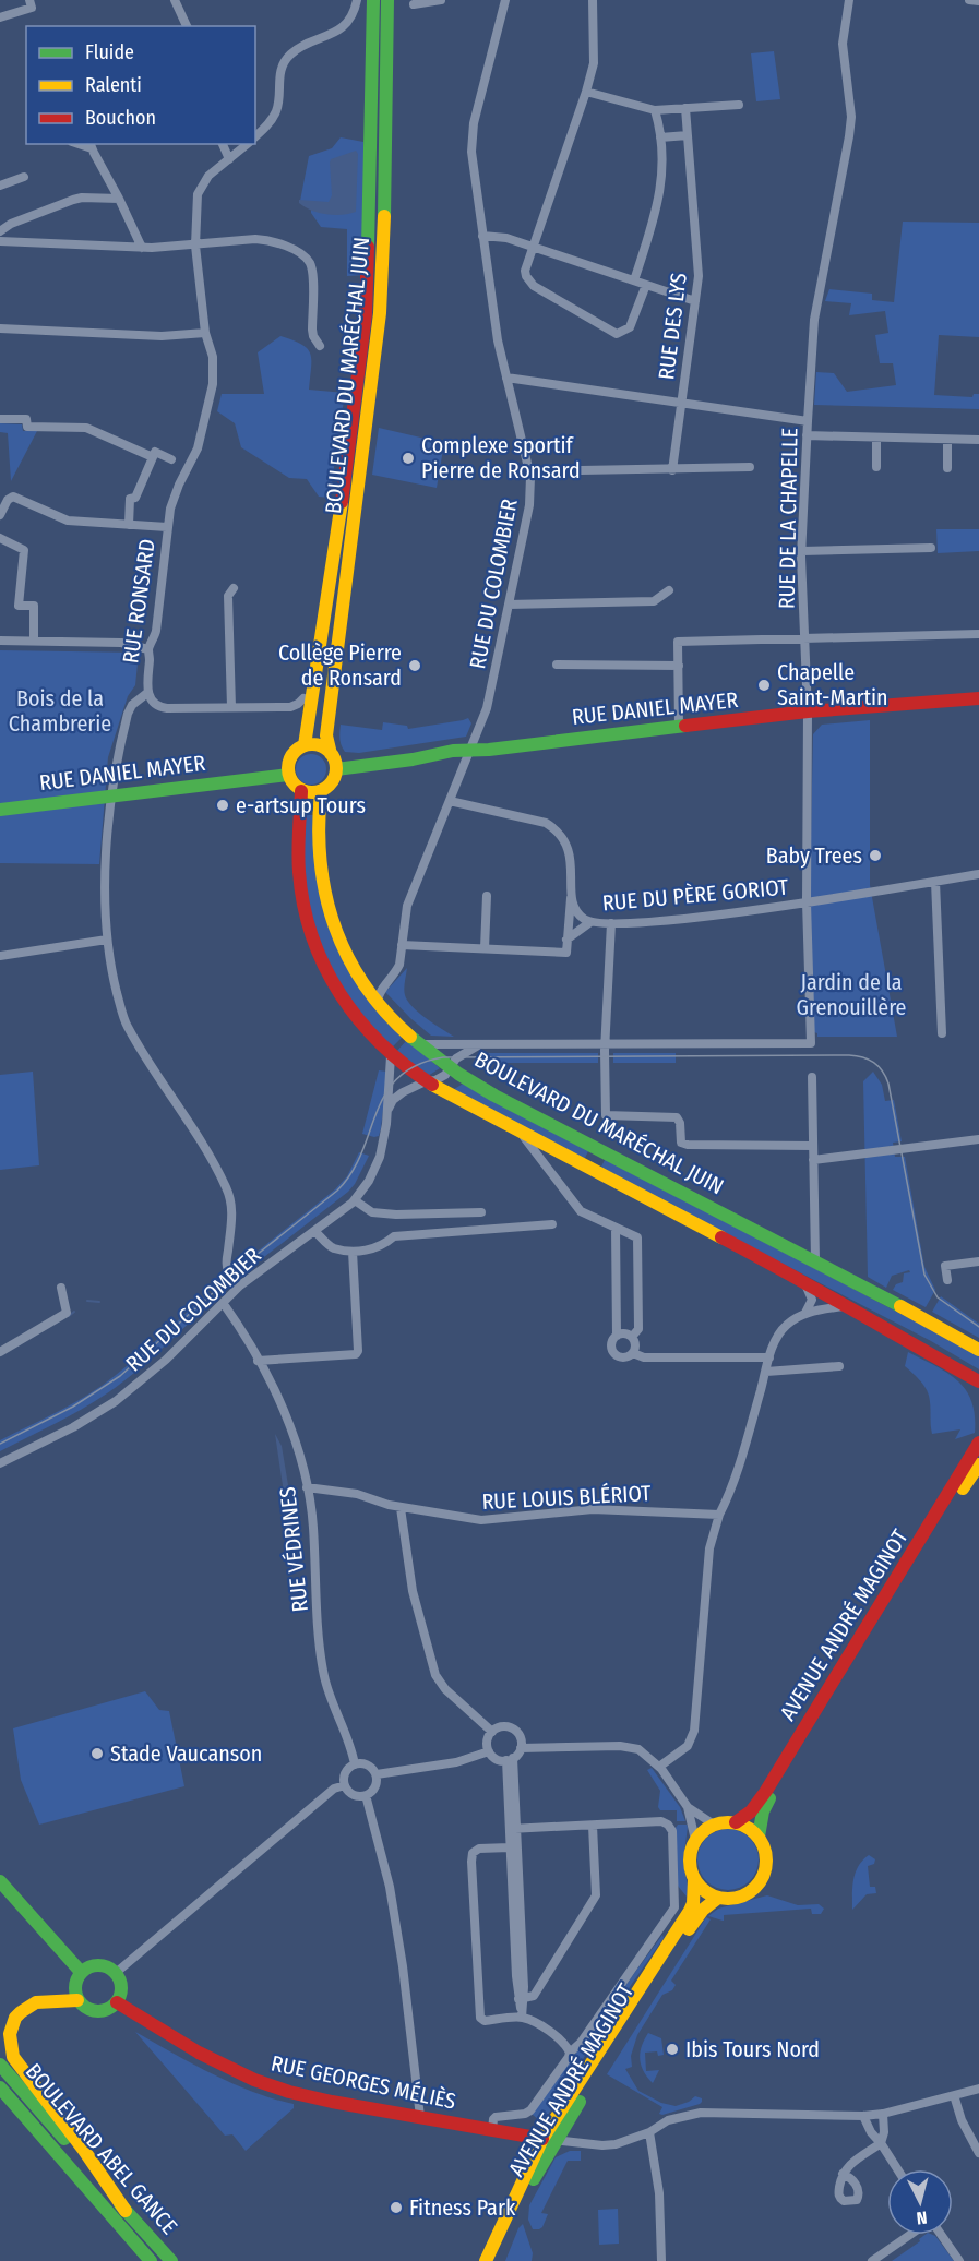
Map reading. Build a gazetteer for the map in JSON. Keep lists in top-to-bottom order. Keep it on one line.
{"streets":{"main road":["BOULEVARD DU MARÉCHAL JUIN","RUE DANIEL MAYER","AVENUE ANDRÉ MAGINOT","RUE GEORGES MÉLIÈS","BOULEVARD ABEL GANCE"],"street":["RUE DES LYS","RUE DE LA CHAPELLE","RUE DU COLOMBIER","RUE RONSARD","RUE DU PÈRE GORIOT","RUE LOUIS BLÉRIOT","RUE VÉDRINES"]},"crossings":[["BOULEVARD DU MARÉCHAL JUIN","RUE DU COLOMBIER"],["BOULEVARD DU MARÉCHAL JUIN","RUE DANIEL MAYER"],["RUE DE LA CHAPELLE","RUE DANIEL MAYER"],["RUE DE LA CHAPELLE","RUE DU PÈRE GORIOT"],["RUE DU COLOMBIER","RUE RONSARD"],["RUE DU COLOMBIER","RUE DANIEL MAYER"],["RUE DU COLOMBIER","RUE DU PÈRE GORIOT"],["RUE DU COLOMBIER","RUE VÉDRINES"],["RUE RONSARD","RUE DANIEL MAYER"],["RUE LOUIS BLÉRIOT","RUE VÉDRINES"],["AVENUE ANDRÉ MAGINOT","RUE GEORGES MÉLIÈS"]],"parks":["Bois de la Chambrerie","Jardin de la Grenouillère"],"places":["Complexe sportif Pierre de Ronsard","Collège Pierre de Ronsard","Chapelle Saint-Martin","e-artsup Tours","Baby Trees","Stade Vaucanson","Ibis Tours Nord","Fitness Park"],"legend":["Fluide","Ralenti","Bouchon"],"north":"bottom"}
